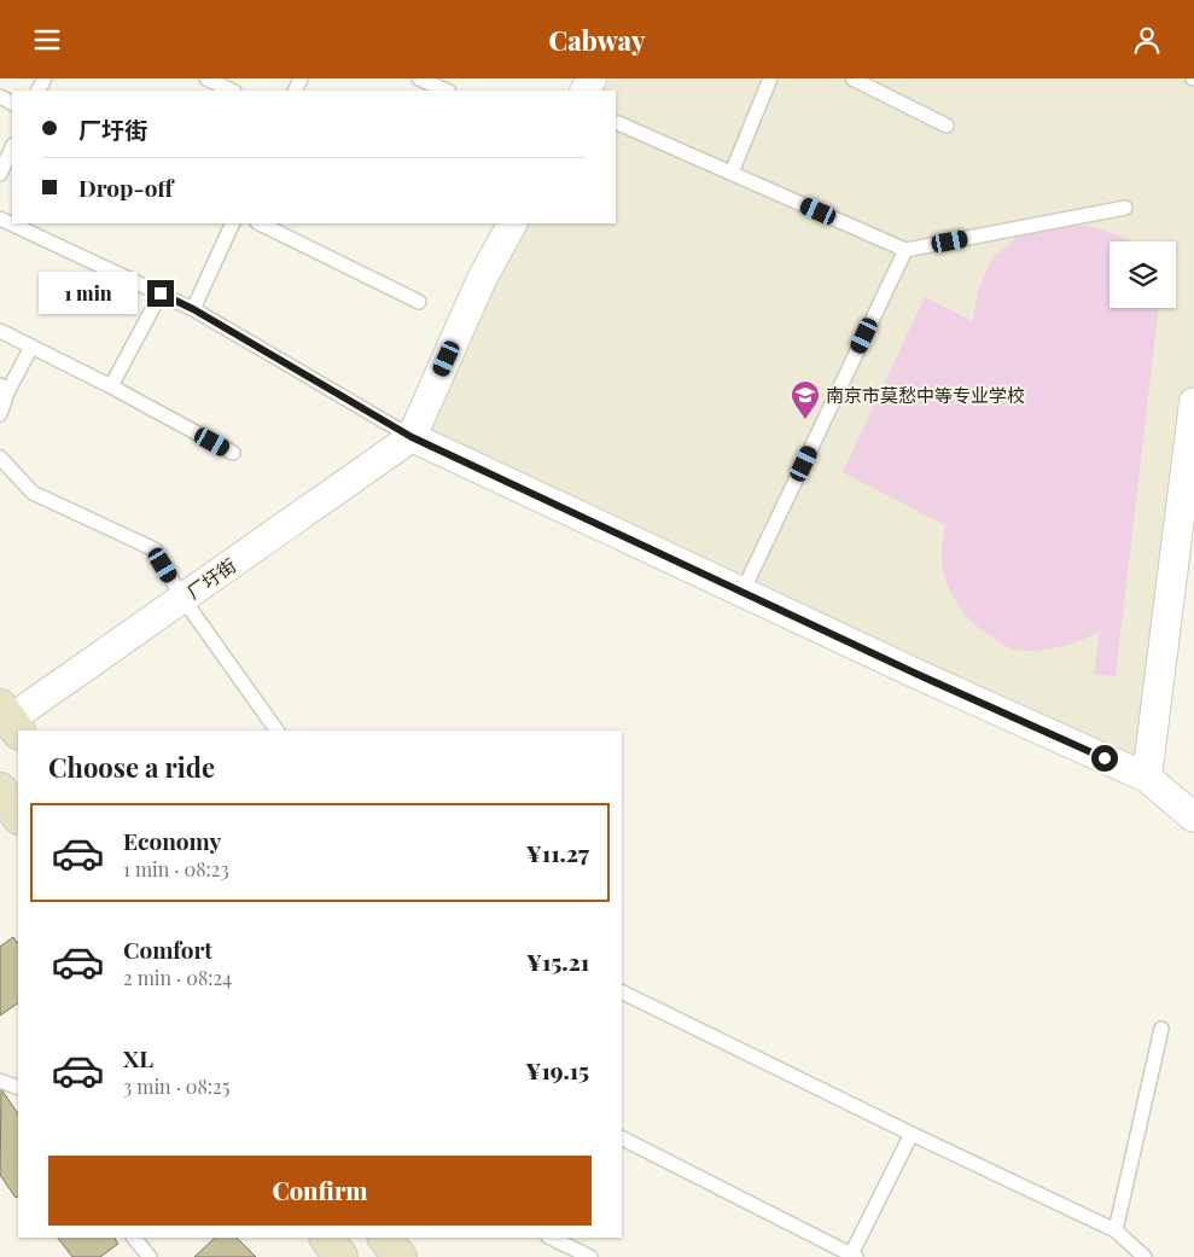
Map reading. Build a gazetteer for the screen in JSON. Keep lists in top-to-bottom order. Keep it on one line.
{"streets":{"street":["厂圩街"]},"places":{"school or university":["南京市莫愁中等专业学校"]},"page":{"header":"Cabway","banner":["厂圩街","Drop-off"],"bubble":"1 min","heading":"Choose a ride","list":[{"name":"Economy","note":"1 min · 08:23","value":"¥11.27"},{"name":"Comfort","note":"2 min · 08:24","value":"¥15.21"},{"name":"XL","note":"3 min · 08:25","value":"¥19.15"}],"buttons":"Confirm"}}
